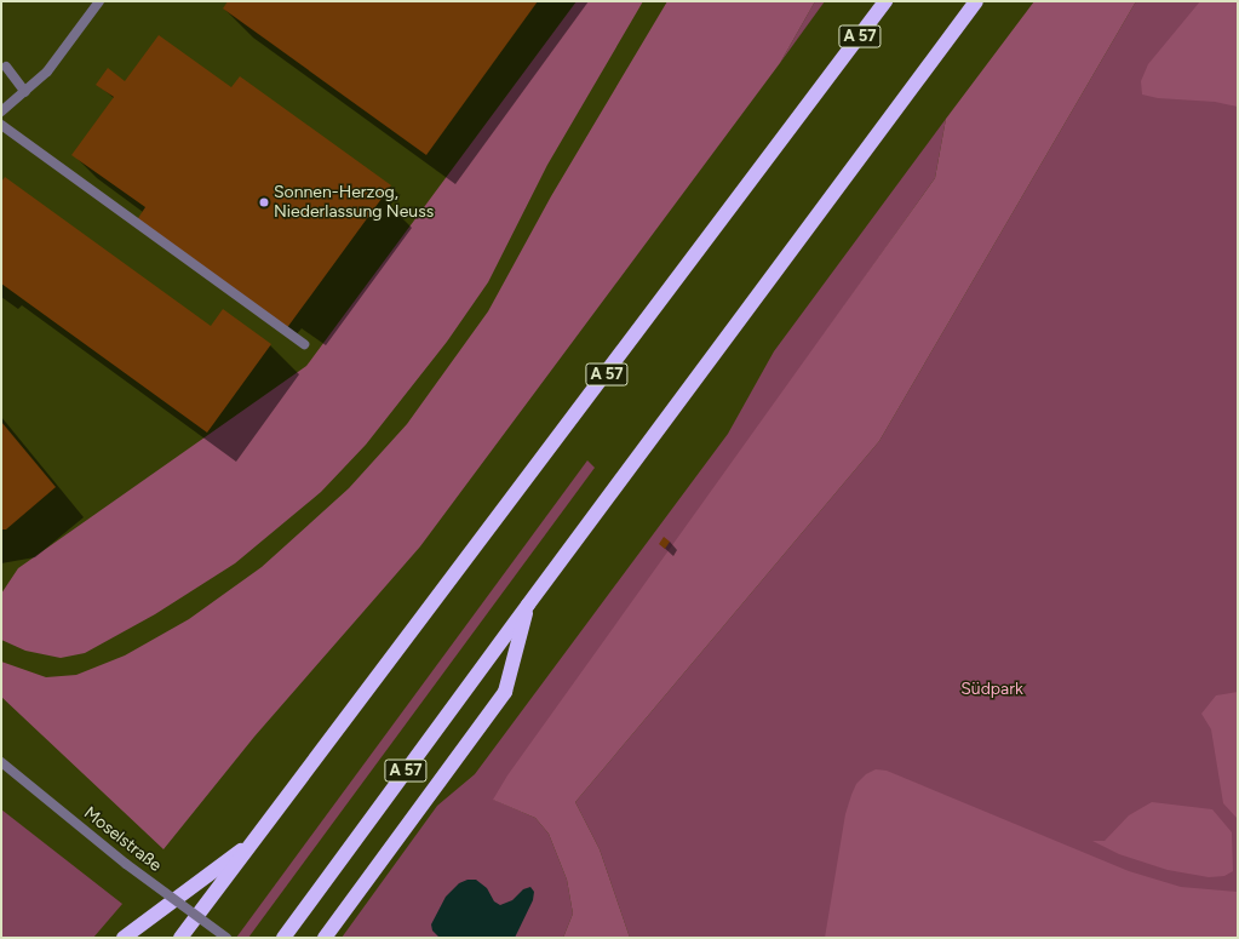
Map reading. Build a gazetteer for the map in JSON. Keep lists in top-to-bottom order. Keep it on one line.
{"streets":{"highway":["A 57"],"street":["Moselstraße"]},"parks":["Südpark"],"places":["Sonnen-Herzog, Niederlassung Neuss"]}
